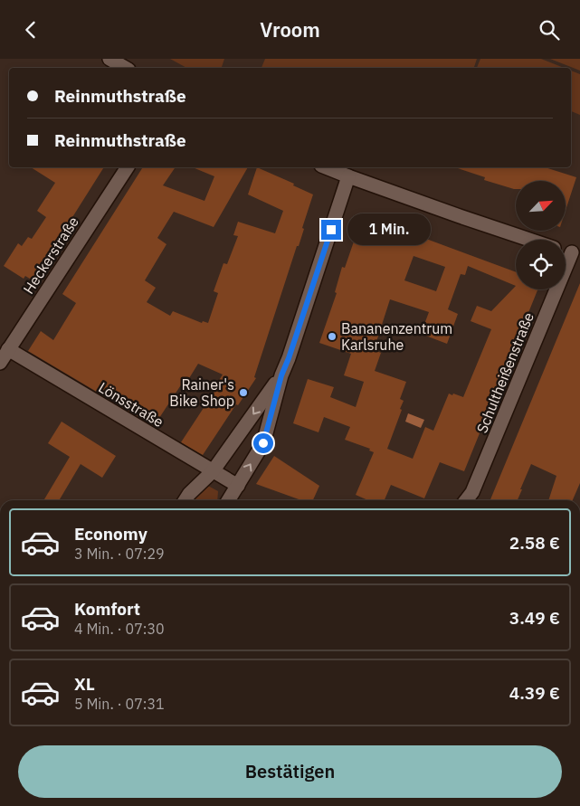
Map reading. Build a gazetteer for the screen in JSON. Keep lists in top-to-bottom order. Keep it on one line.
{"streets":{"street":["Heckerstraße","Schultheißenstraße","Lönsstraße"]},"crossings":[["Heckerstraße","Lönsstraße"]],"places":["Bananenzentrum Karlsruhe","Rainer's Bike Shop"],"north":"top right","page":{"header":"Vroom","banner":["Reinmuthstraße","Reinmuthstraße"],"bubble":"1 Min.","list":[{"name":"Economy","note":"3 Min. · 07:29","value":"2.58 €"},{"name":"Komfort","note":"4 Min. · 07:30","value":"3.49 €"},{"name":"XL","note":"5 Min. · 07:31","value":"4.39 €"}],"buttons":"Bestätigen"}}
